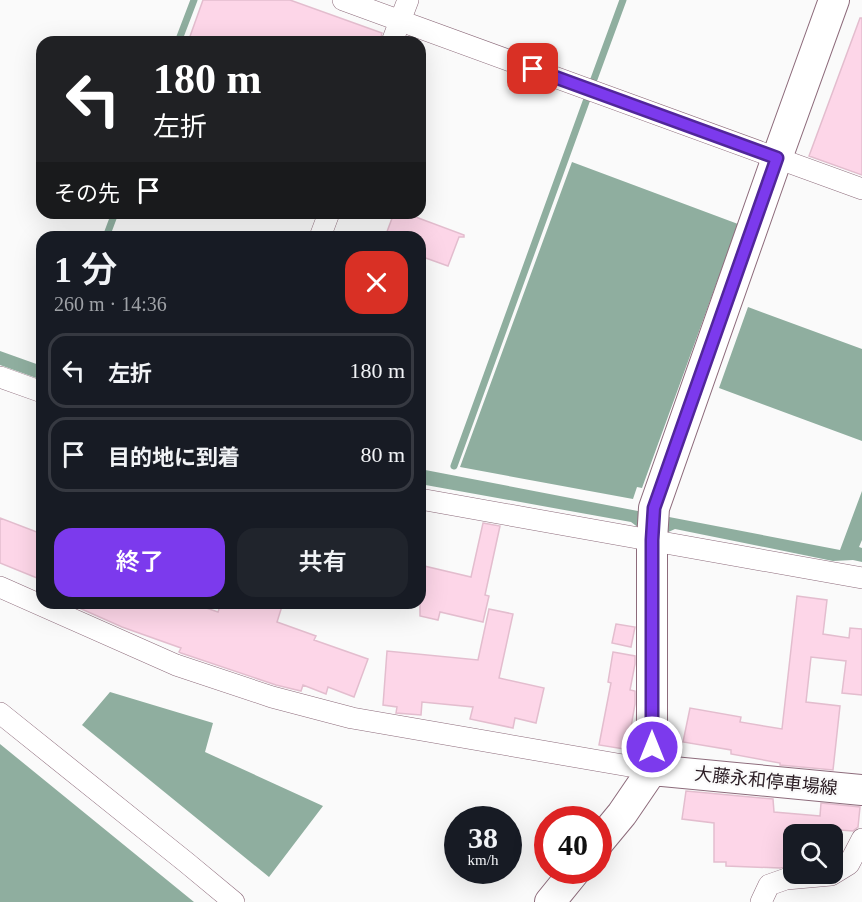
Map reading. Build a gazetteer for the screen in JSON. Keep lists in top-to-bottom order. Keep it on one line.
{"streets":{"street":["大藤永和停車場線"]},"page":{"turn":["180 m","左折"],"then":"その先","heading":["1 分","260 m · 14:36"],"list":[{"name":"左折","value":"180 m"},{"name":"目的地に到着","value":"80 m"}],"buttons":["終了","共有"],"speed":"38 km/h","limit":"40"}}
